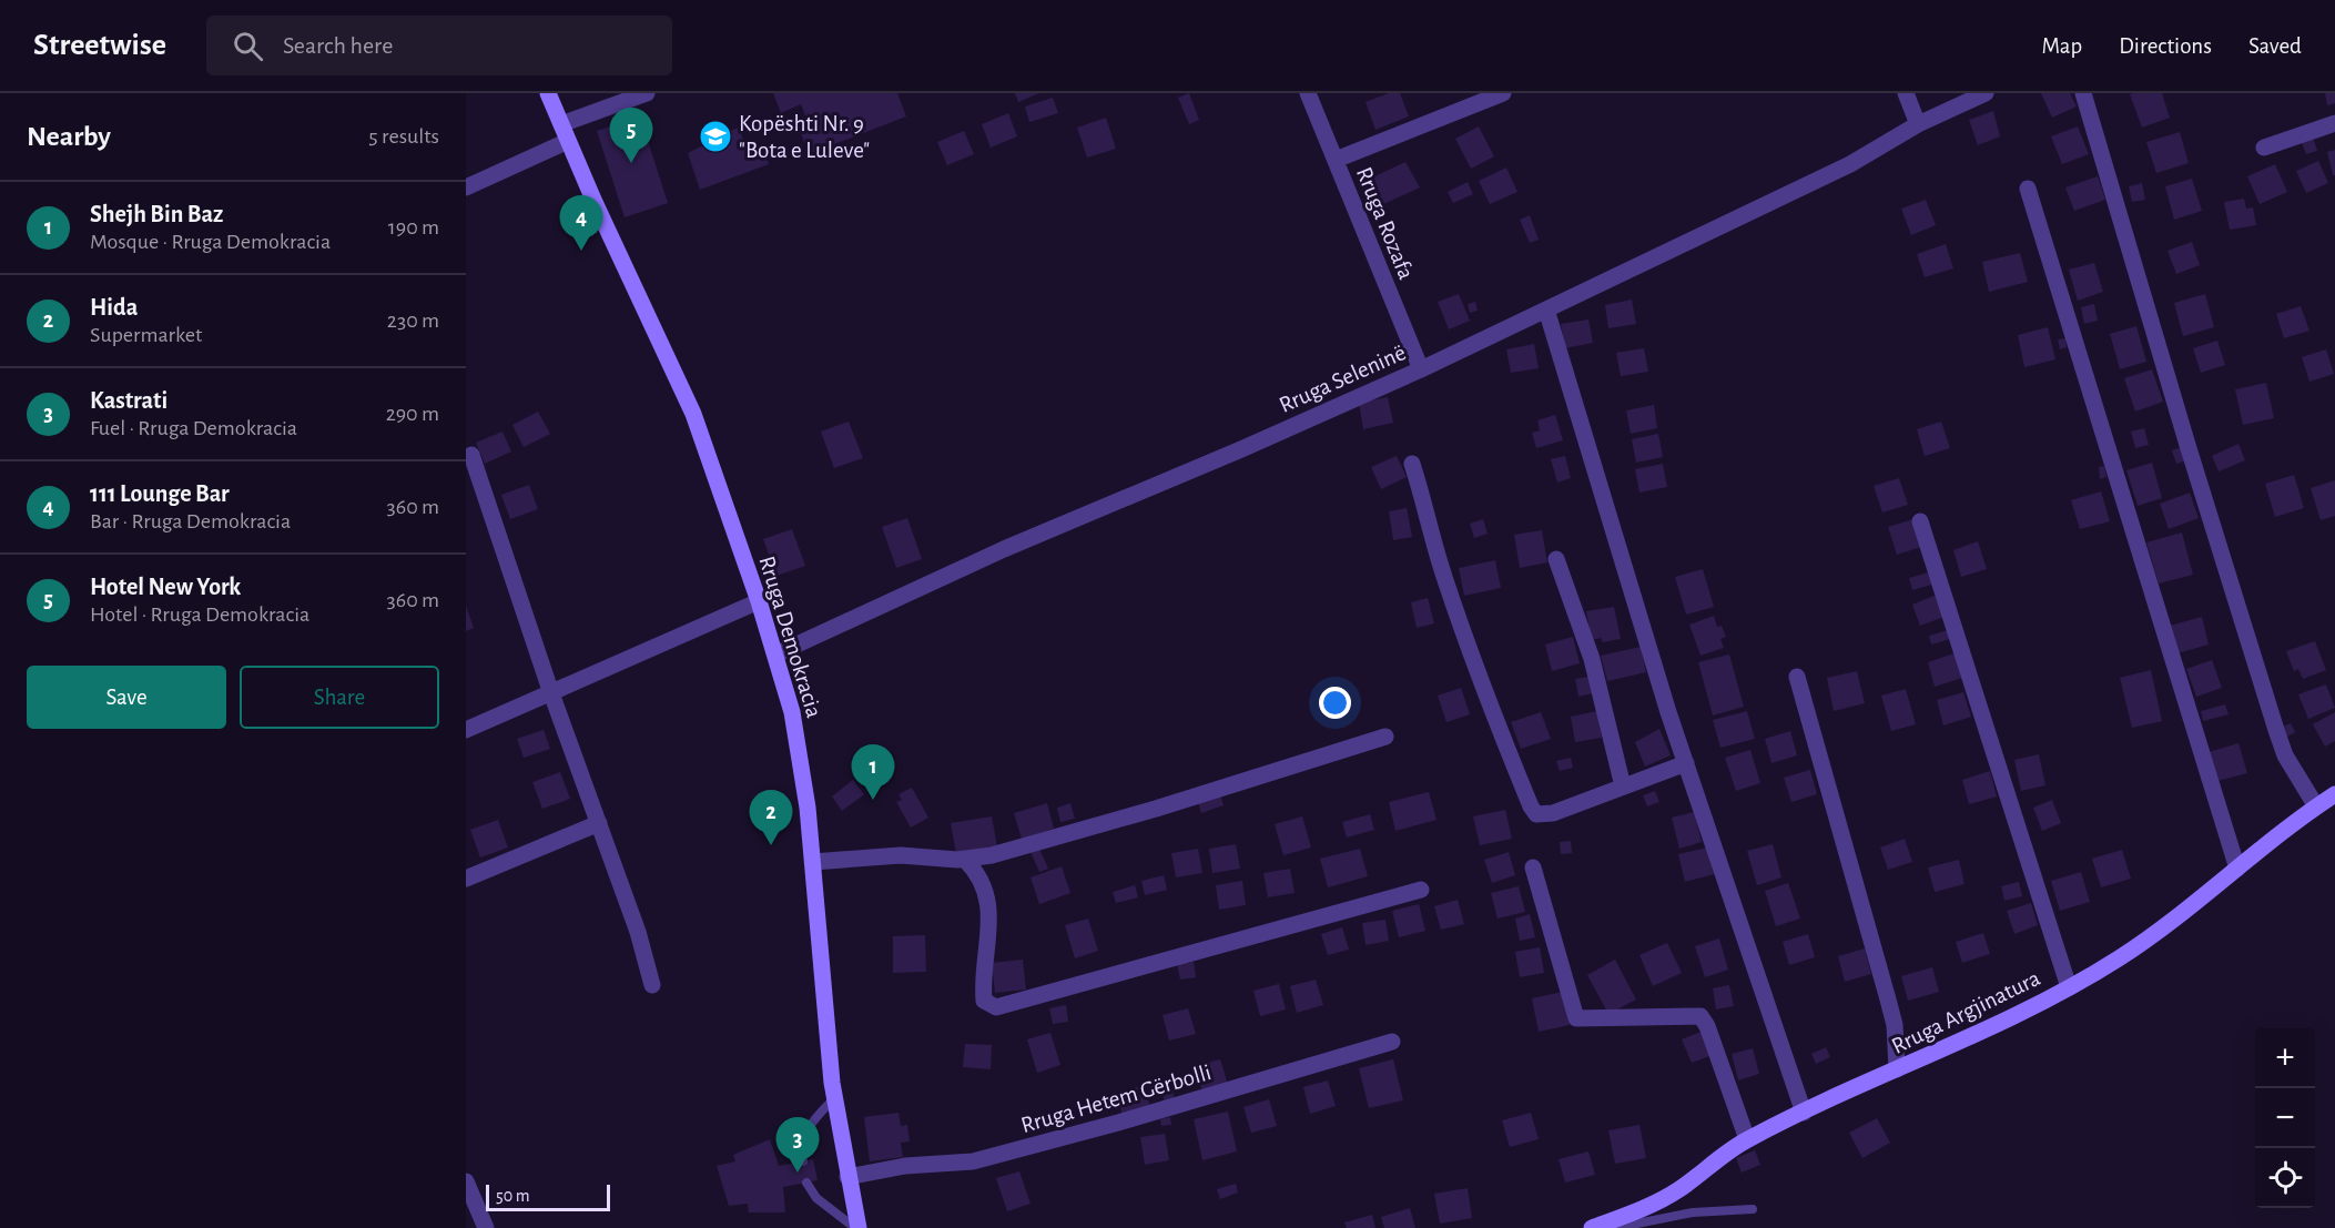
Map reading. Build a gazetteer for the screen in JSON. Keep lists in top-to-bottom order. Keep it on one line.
{"streets":{"main road":["Rruga Demokracia","Rruga Argjinatura"],"street":["Rruga Rozafa","Rruga Seleninë","Rruga Hetem Gërbolli"]},"crossings":[["Rruga Rozafa","Rruga Seleninë"],["Rruga Seleninë","Rruga Demokracia"],["Rruga Demokracia","Rruga Hetem Gërbolli"]],"places":{"school or university":["Kopështi Nr. 9 \"Bota e Luleve\""]},"scale_bar":"50 m","page":{"header":"Streetwise","search":"Search here","nav":["Map","Directions","Saved"],"heading":["Nearby","5 results"],"pins":["5","4","1","2","3"],"list":[{"mark":"1","name":"Shejh Bin Baz","note":"Mosque · Rruga Demokracia","value":"190 m"},{"mark":"2","name":"Hida","note":"Supermarket","value":"230 m"},{"mark":"3","name":"Kastrati","note":"Fuel · Rruga Demokracia","value":"290 m"},{"mark":"4","name":"111 Lounge Bar","note":"Bar · Rruga Demokracia","value":"360 m"},{"mark":"5","name":"Hotel New York","note":"Hotel · Rruga Demokracia","value":"360 m"}],"buttons":["Save","Share"],"map_buttons":["+","−"],"scale":"50 m"}}
